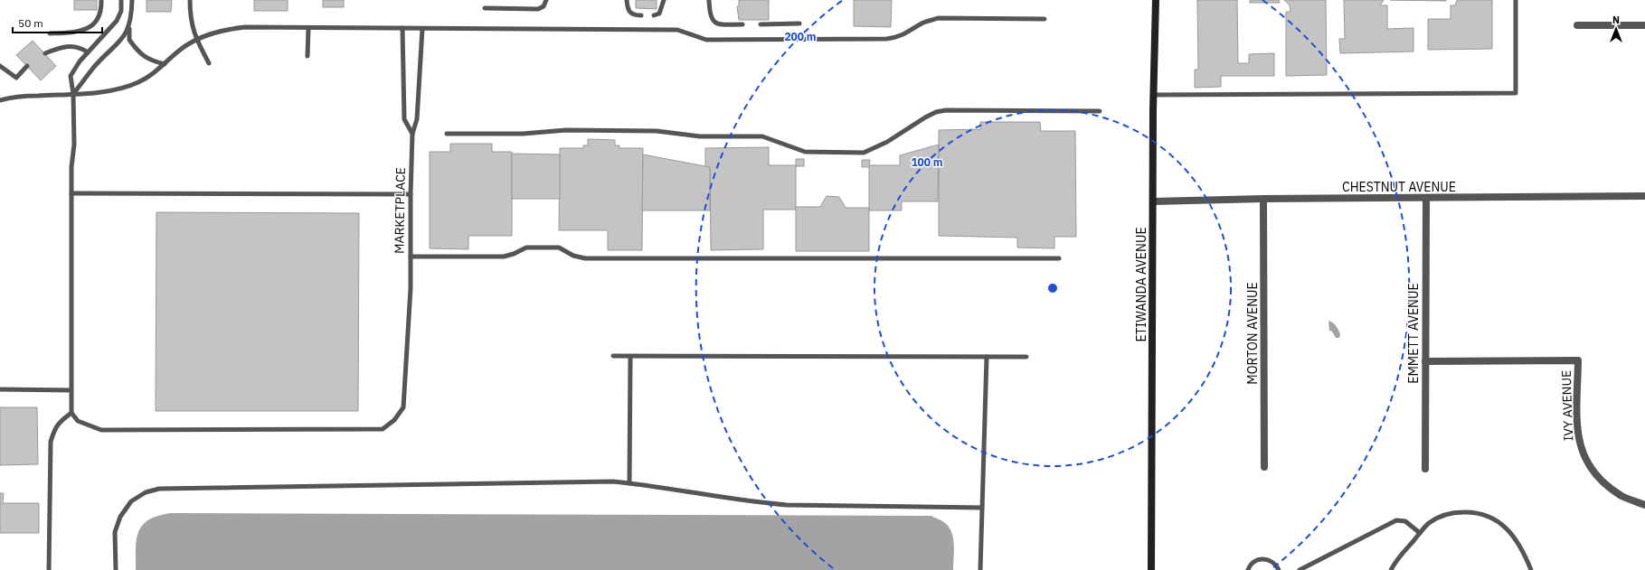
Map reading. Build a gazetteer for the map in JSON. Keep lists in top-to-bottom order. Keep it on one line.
{"streets":{"main road":["ETIWANDA AVENUE"],"street":["CHESTNUT AVENUE","MORTON AVENUE","EMMETT AVENUE","IVY AVENUE"],"lane":["MARKETPLACE"]},"crossings":[["CHESTNUT AVENUE","ETIWANDA AVENUE"],["CHESTNUT AVENUE","MORTON AVENUE"],["CHESTNUT AVENUE","EMMETT AVENUE"],["EMMETT AVENUE","IVY AVENUE"]],"scale_bar":"50 m","north":"top","rings":["200 m","100 m"]}
